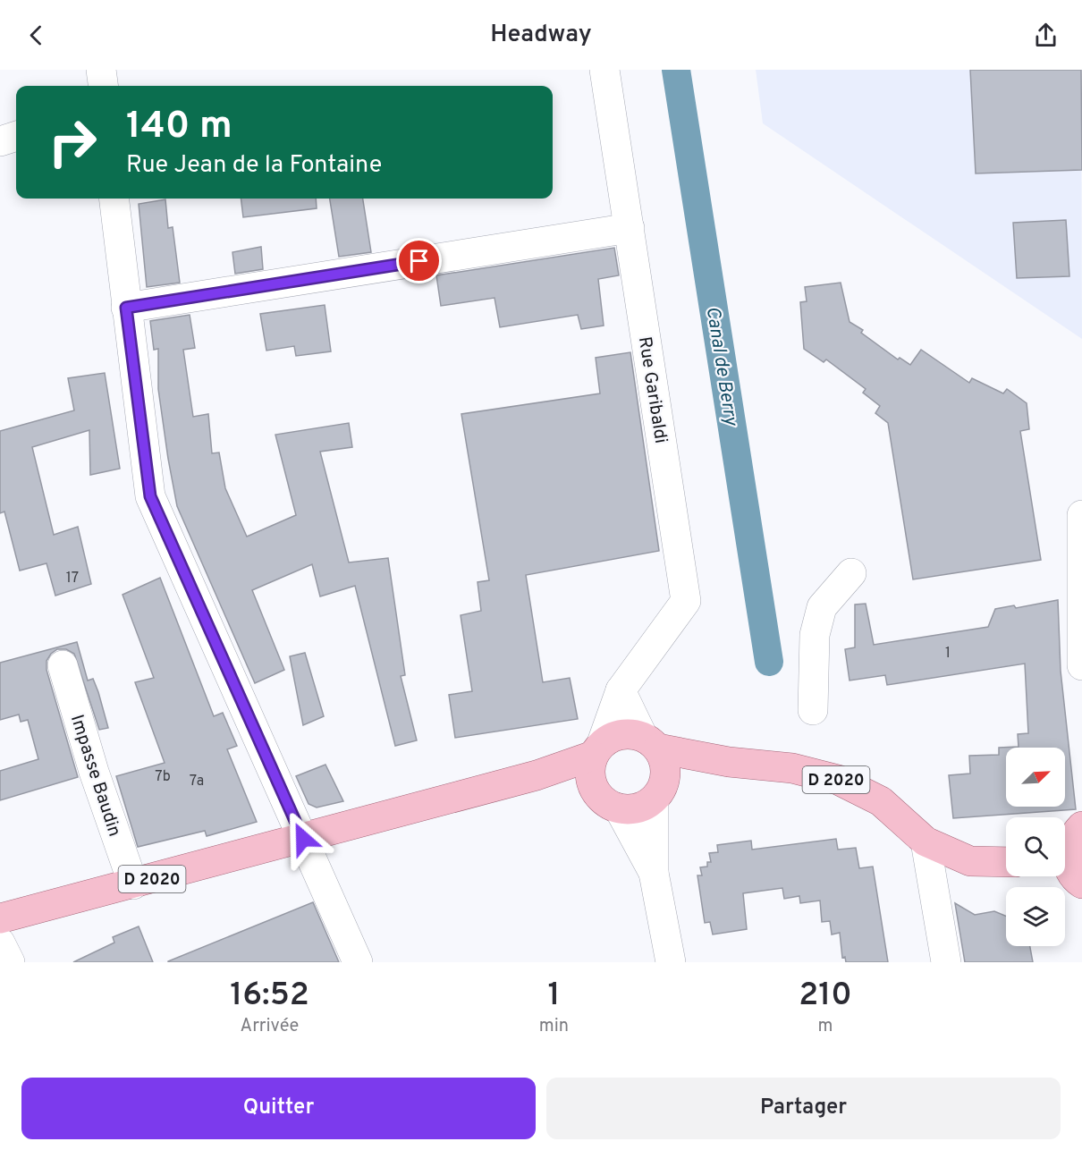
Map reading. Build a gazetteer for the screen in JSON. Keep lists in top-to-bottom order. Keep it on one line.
{"streets":{"main road":["D 2020"],"street":["Rue Garibaldi","Impasse Baudin"]},"crossings":[["Rue Garibaldi","D 2020"],["Impasse Baudin","D 2020"]],"water":["Canal de Berry"],"house_numbers":["17","1","7b","7a"],"north":"top right","page":{"header":"Headway","turn":["140 m","Rue Jean de la Fontaine"],"eta":["16:52","Arrivée","1","min","210","m"],"buttons":["Quitter","Partager"]}}
